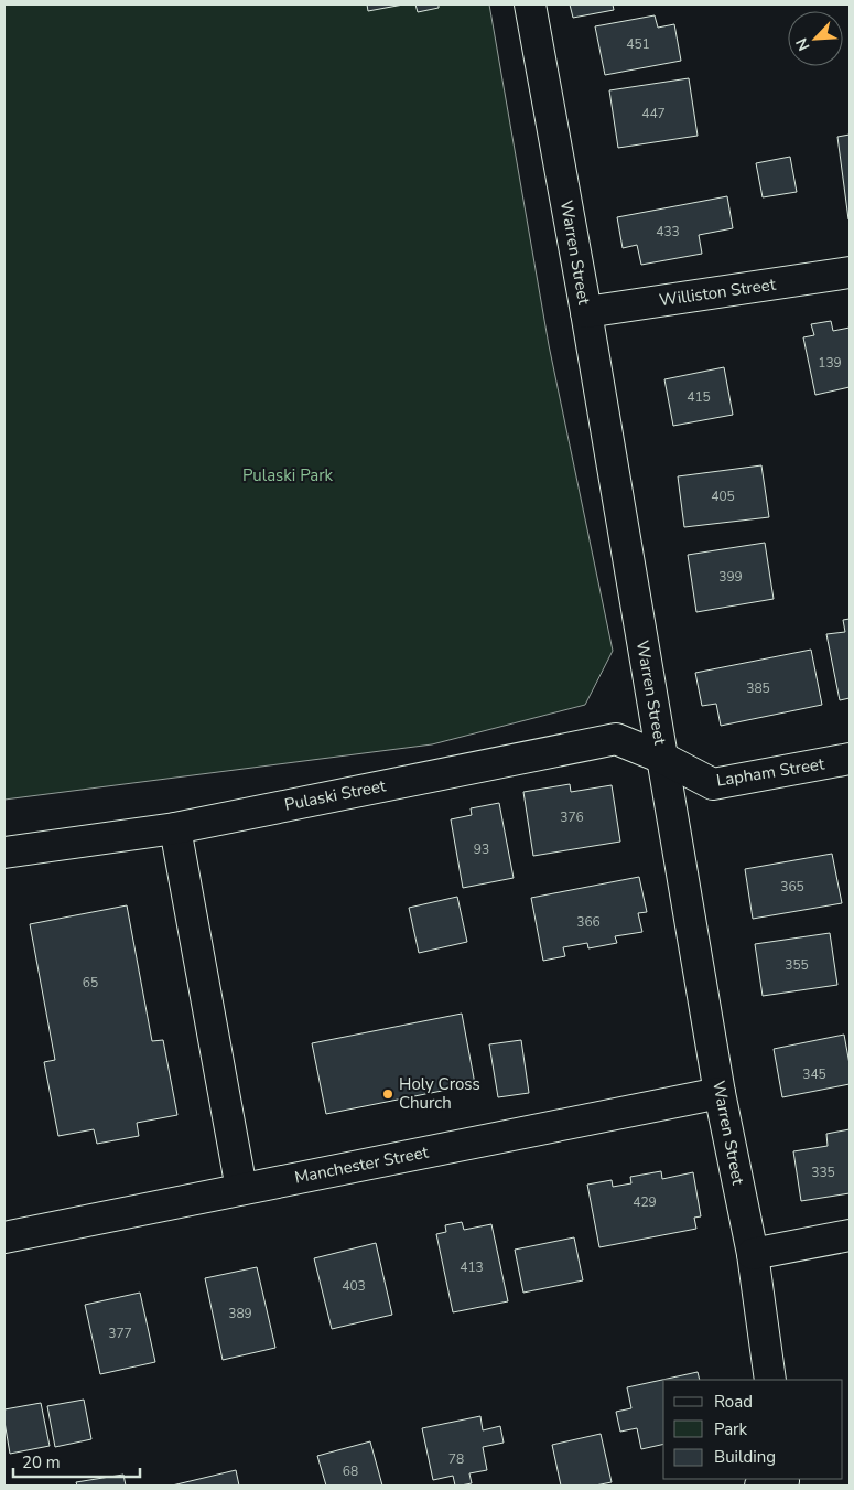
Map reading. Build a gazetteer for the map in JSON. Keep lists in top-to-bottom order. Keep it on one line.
{"streets":{"street":["Warren Street","Williston Street","Lapham Street","Pulaski Street","Manchester Street"]},"crossings":[["Warren Street","Williston Street"],["Warren Street","Lapham Street"],["Warren Street","Pulaski Street"],["Warren Street","Manchester Street"],["Lapham Street","Pulaski Street"]],"parks":["Pulaski Park"],"places":["Holy Cross Church"],"house_numbers":["451","447","433","139","415","405","399","385","376","93","365","366","355","65","345","335","429","413","403","389","377","78","68"],"legend":["Road","Park","Building"],"scale_bar":"20 m","north":"bottom left"}
